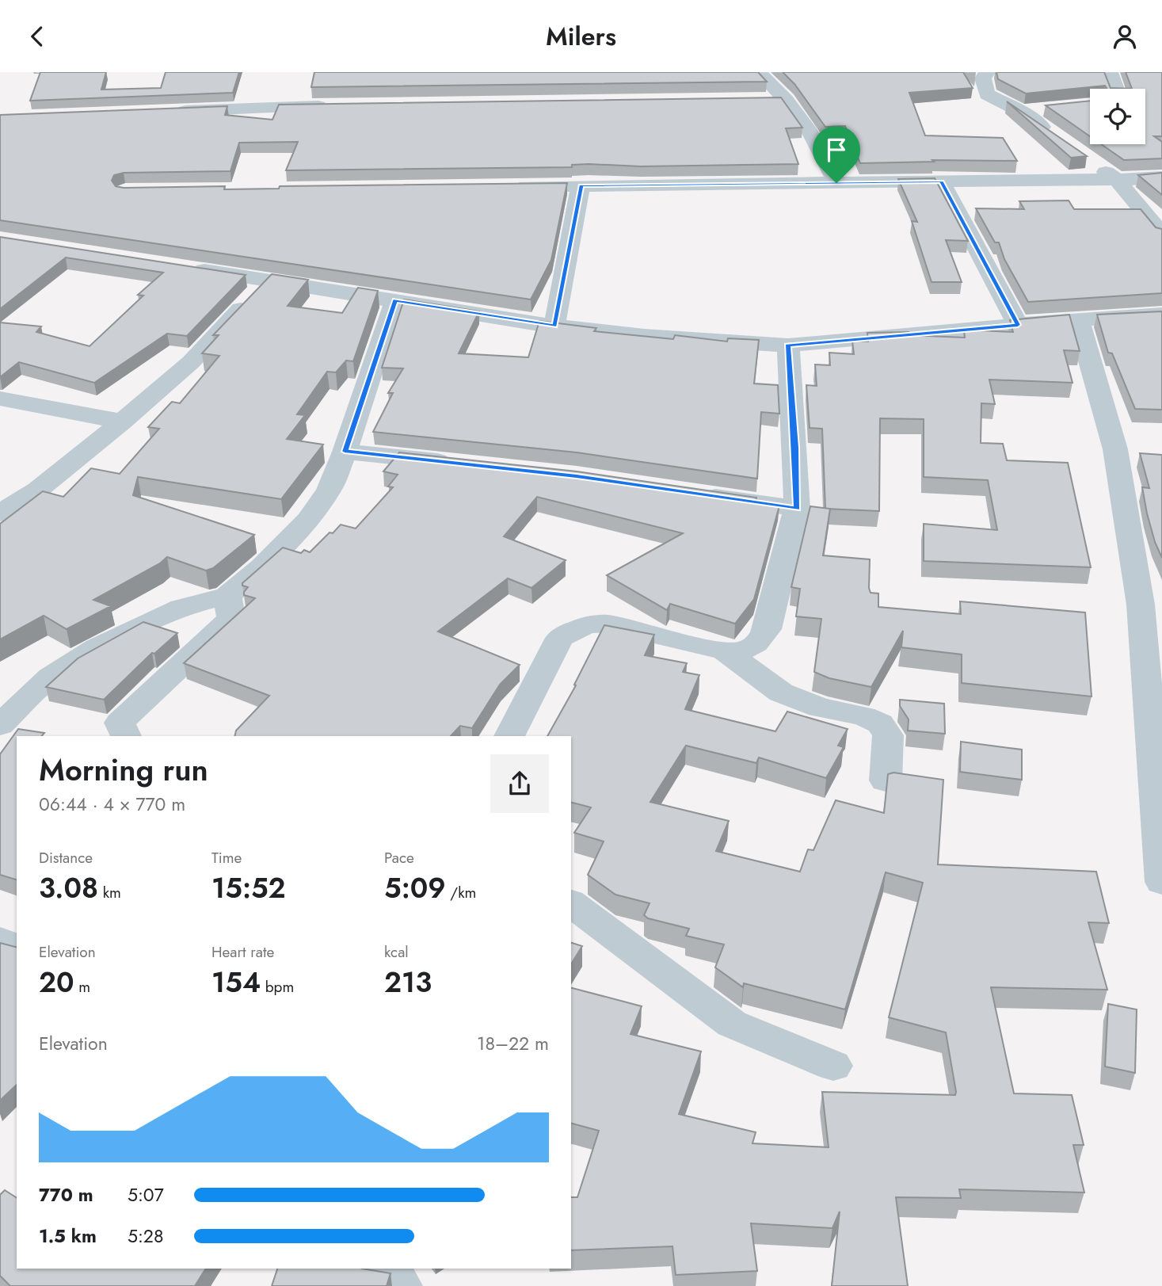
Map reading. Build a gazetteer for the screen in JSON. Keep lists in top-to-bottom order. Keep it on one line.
{"page":{"header":"Milers","heading":["Morning run","06:44 · 4 × 770 m"],"stats":[["Distance","3.08 km"],["Time","15:52"],["Pace","5:09 /km"],["Elevation","20 m"],["Heart rate","154 bpm"],["kcal","213"]],"chart":["Elevation","18–22 m"],"list":[{"name":"770 m","note":"5:07"},{"name":"1.5 km","note":"5:28"}]}}
